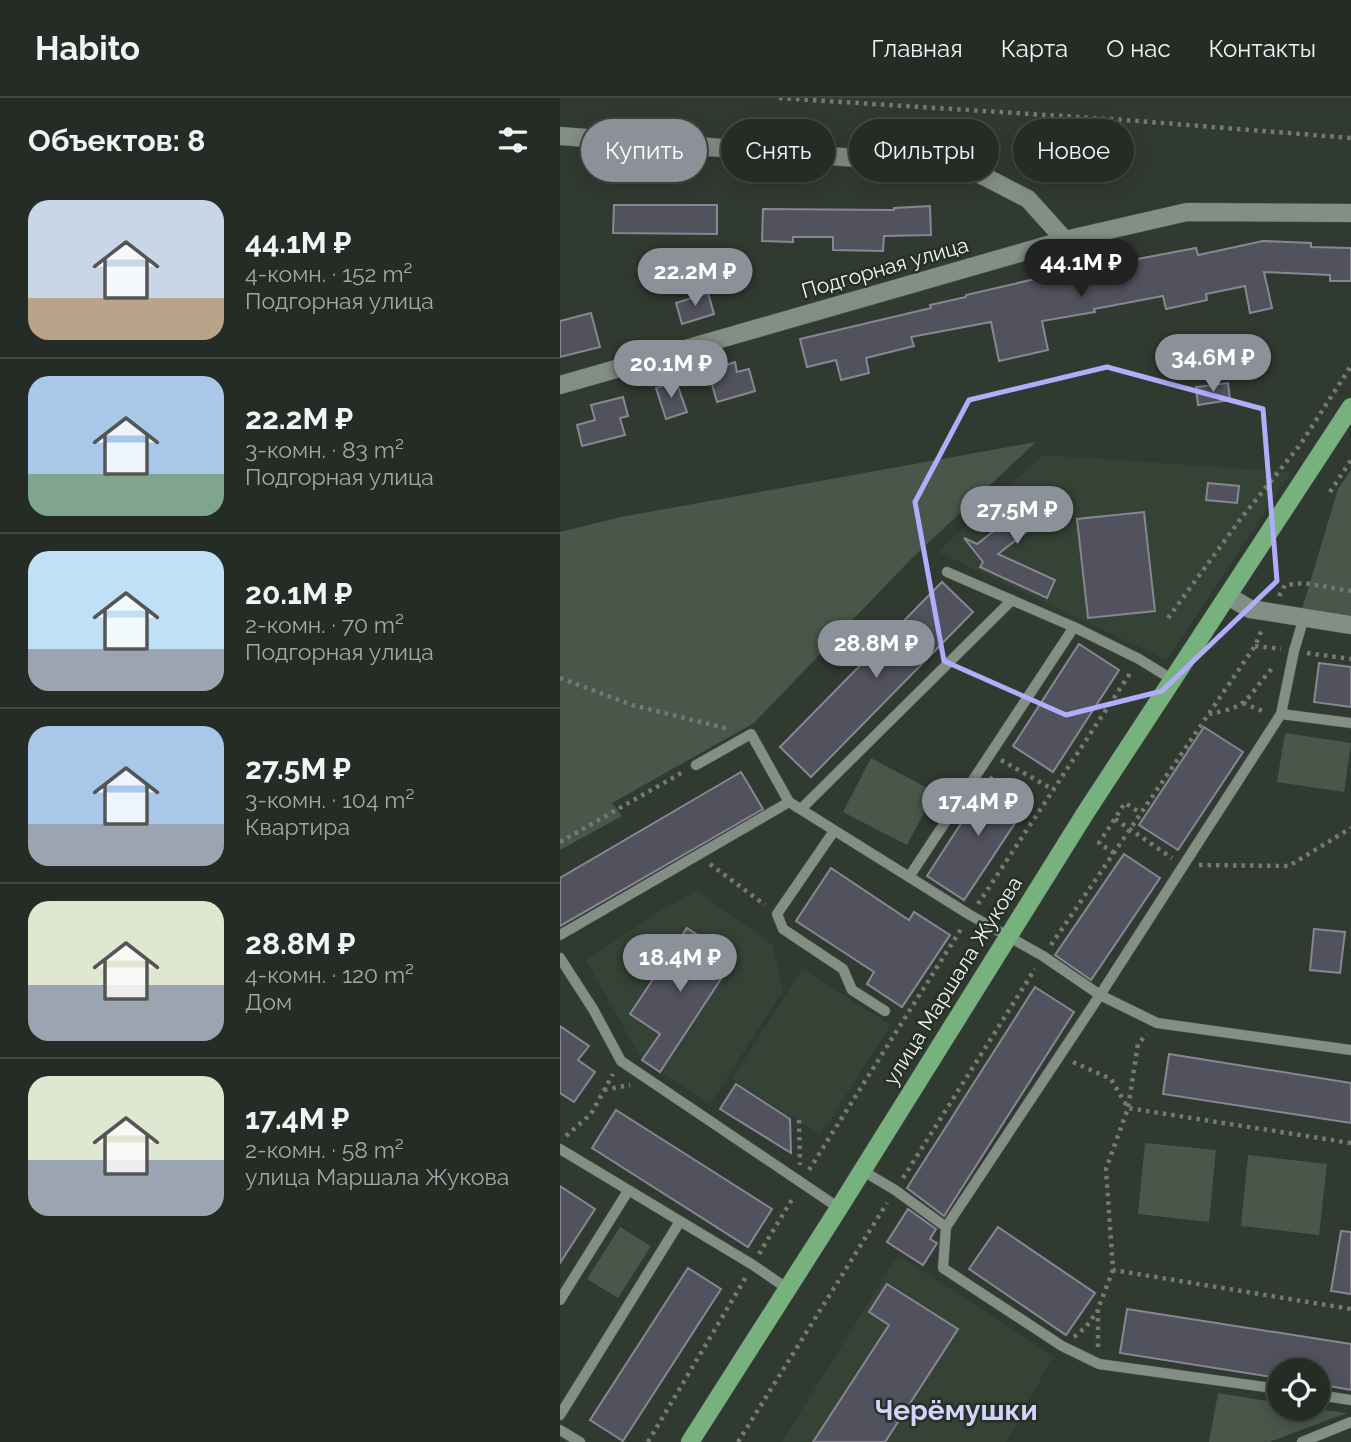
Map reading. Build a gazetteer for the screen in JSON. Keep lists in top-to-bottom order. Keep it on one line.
{"streets":{"main road":["улица Маршала Жукова"],"street":["Подгорная улица"]},"districts":["Черёмушки"],"page":{"header":"Habito","nav":["Главная","Карта","О нас","Контакты"],"heading":"Объектов: 8","chip":["Купить","Снять","Фильтры","Новое"],"list":[{"name":"44.1M ₽","note":"4-комн. · 152 m² · Подгорная улица"},{"name":"22.2M ₽","note":"3-комн. · 83 m² · Подгорная улица"},{"name":"20.1M ₽","note":"2-комн. · 70 m² · Подгорная улица"},{"name":"27.5M ₽","note":"3-комн. · 104 m² · Квартира"},{"name":"28.8M ₽","note":"4-комн. · 120 m² · Дом"},{"name":"17.4M ₽","note":"2-комн. · 58 m² · улица Маршала Жукова"}],"price":["44.1M ₽","22.2M ₽","34.6M ₽","20.1M ₽","27.5M ₽","28.8M ₽","17.4M ₽","18.4M ₽"]}}
